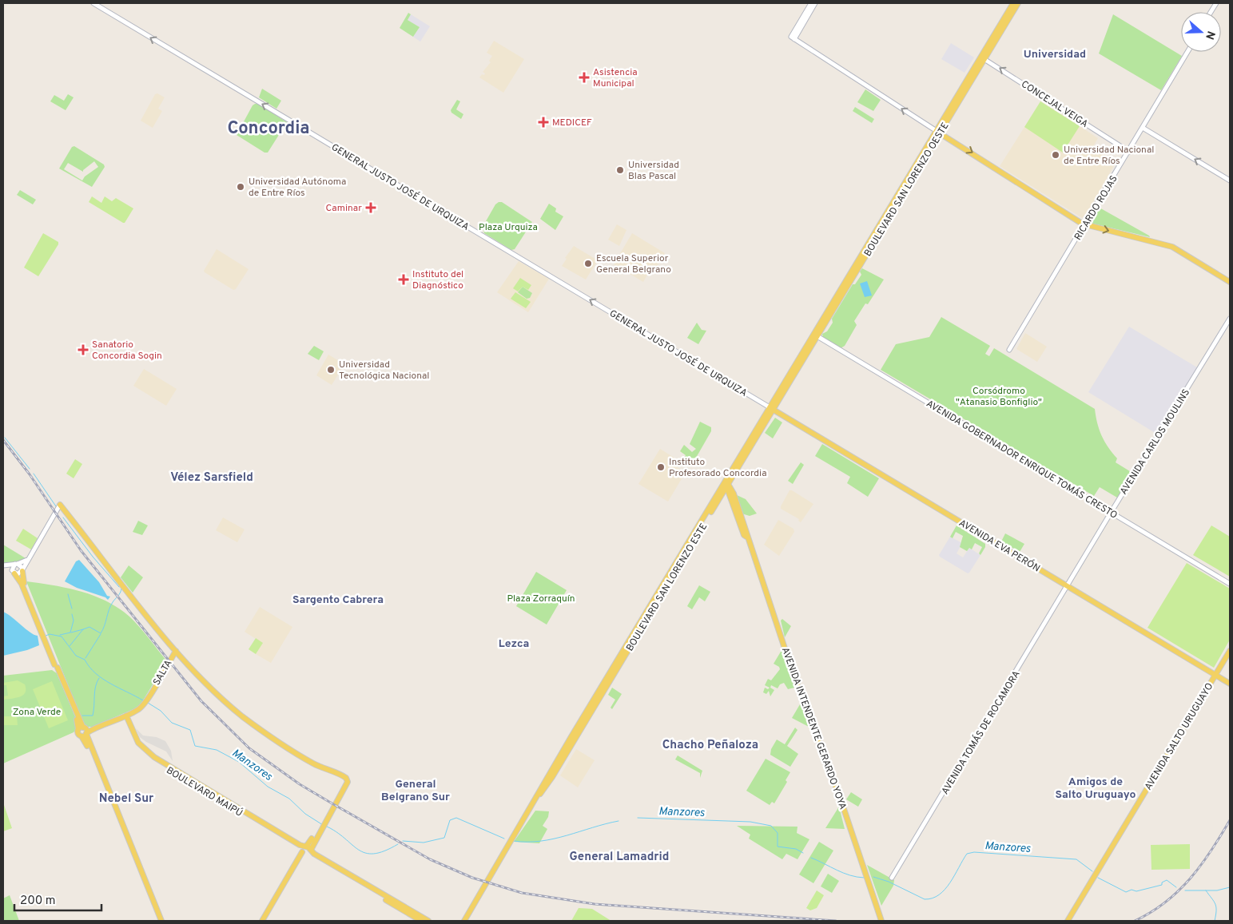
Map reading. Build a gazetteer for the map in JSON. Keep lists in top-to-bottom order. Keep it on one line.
{"streets":{"main road":["BOULEVARD SAN LORENZO OESTE","AVENIDA EVA PERÓN","BOULEVARD SAN LORENZO ESTE","SALTA","AVENIDA INTENDENTE GERARDO YOYA","AVENIDA SALTO URUGUAYO","BOULEVARD MAIPÚ"],"street":["CONCEJAL VEIGA","GENERAL JUSTO JOSÉ DE URQUIZA","RICARDO ROJAS","AVENIDA CARLOS MOULINS","AVENIDA GOBERNADOR ENRIQUE TOMÁS CRESTO","AVENIDA TOMÁS DE ROCAMORA"]},"crossings":[["CONCEJAL VEIGA","BOULEVARD SAN LORENZO OESTE"],["CONCEJAL VEIGA","RICARDO ROJAS"],["GENERAL JUSTO JOSÉ DE URQUIZA","AVENIDA EVA PERÓN"],["GENERAL JUSTO JOSÉ DE URQUIZA","BOULEVARD SAN LORENZO ESTE"],["BOULEVARD SAN LORENZO OESTE","AVENIDA GOBERNADOR ENRIQUE TOMÁS CRESTO"],["BOULEVARD SAN LORENZO OESTE","BOULEVARD SAN LORENZO ESTE"],["AVENIDA CARLOS MOULINS","AVENIDA GOBERNADOR ENRIQUE TOMÁS CRESTO"],["AVENIDA CARLOS MOULINS","AVENIDA EVA PERÓN"],["AVENIDA CARLOS MOULINS","AVENIDA TOMÁS DE ROCAMORA"],["AVENIDA EVA PERÓN","BOULEVARD SAN LORENZO ESTE"],["AVENIDA EVA PERÓN","AVENIDA TOMÁS DE ROCAMORA"],["AVENIDA EVA PERÓN","AVENIDA SALTO URUGUAYO"],["BOULEVARD SAN LORENZO ESTE","AVENIDA INTENDENTE GERARDO YOYA"],["SALTA","BOULEVARD MAIPÚ"]],"one_way":["CONCEJAL VEIGA","GENERAL JUSTO JOSÉ DE URQUIZA"],"districts":["Universidad","Concordia","Vélez Sarsfield","Sargento Cabrera","Lezca","Chacho Peñaloza","Amigos de Salto Uruguayo","General Belgrano Sur","Nebel Sur","General Lamadrid"],"water":["Manzores"],"parks":["Plaza Urquiza","Corsódromo \"Atanasio Bonfiglio\"","Plaza Zorraquín","Zona Verde"],"places":{"health":["Asistencia Municipal","MEDICEF","Caminar","Instituto del Diagnóstico","Sanatorio Concordia Sogin"],"other":["Universidad Nacional de Entre Ríos","Universidad Blas Pascal","Universidad Autónoma de Entre Ríos","Escuela Superior General Belgrano","Universidad Tecnológica Nacional","Instituto Profesorado Concordia"]},"scale_bar":"200 m","north":"right"}
